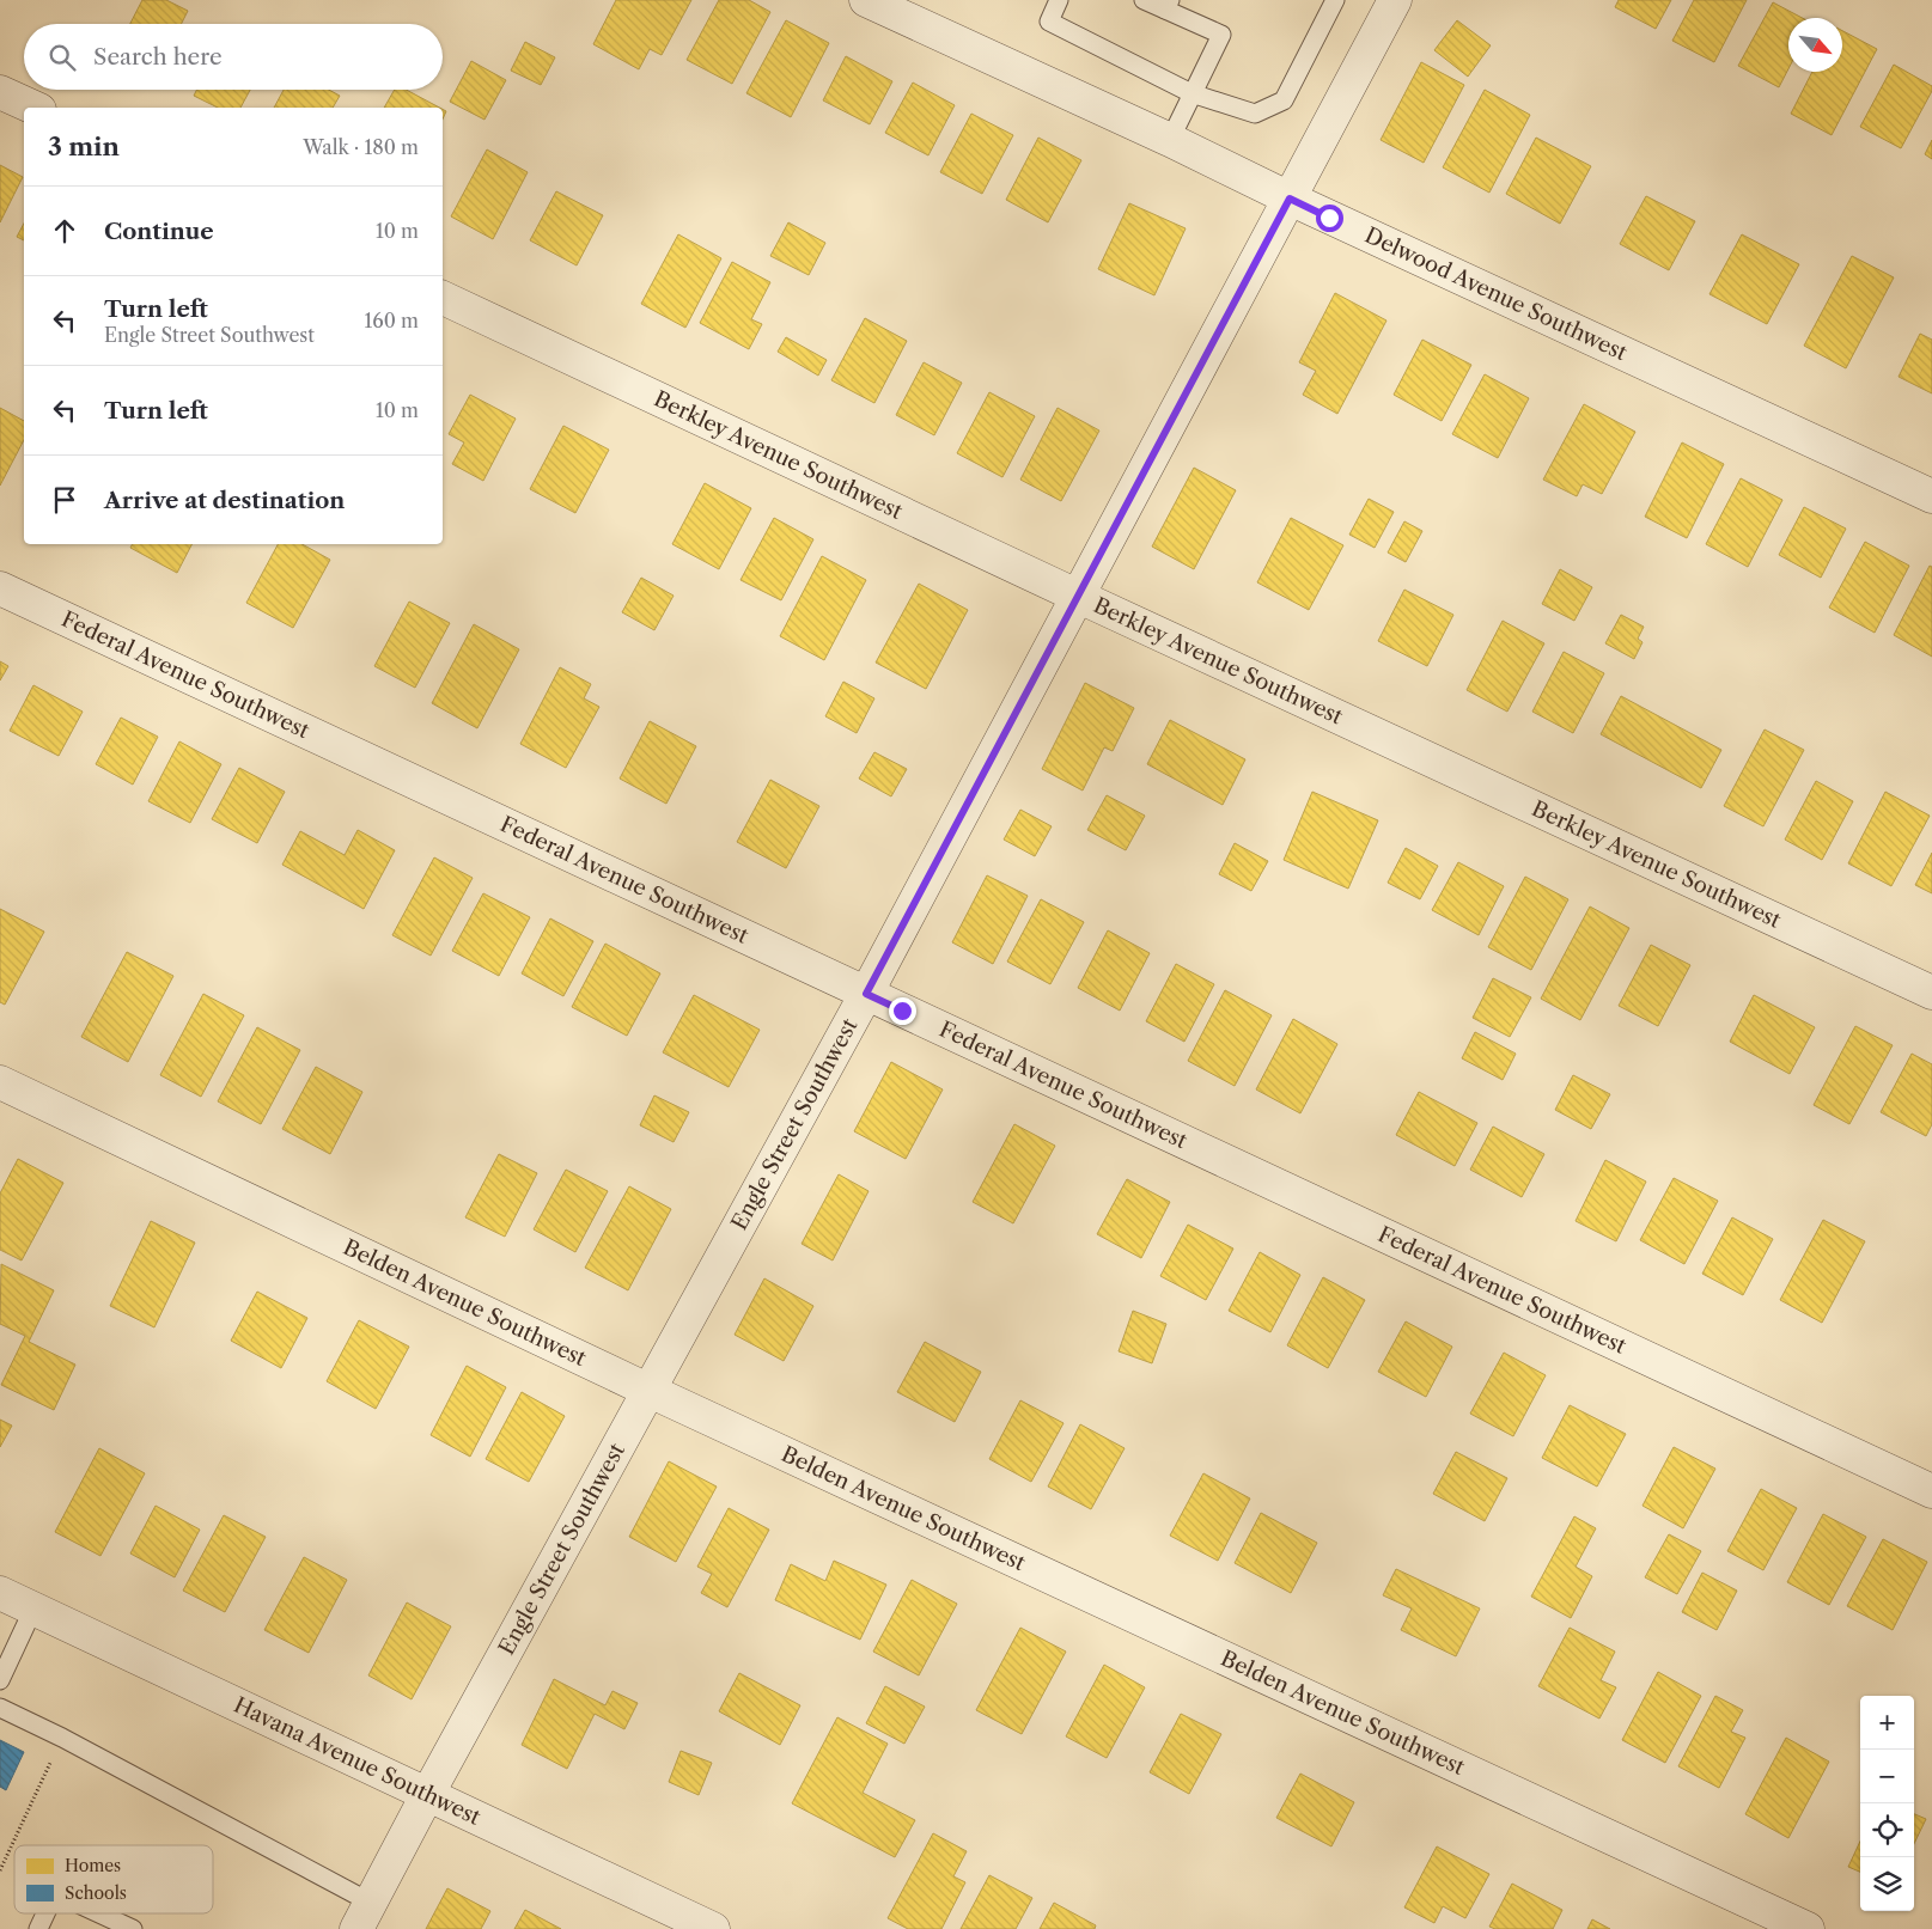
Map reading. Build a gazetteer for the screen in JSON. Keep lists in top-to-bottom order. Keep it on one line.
{"streets":{"street":["Delwood Avenue Southwest","Berkley Avenue Southwest","Federal Avenue Southwest","Engle Street Southwest","Belden Avenue Southwest","Havana Avenue Southwest"]},"crossings":[["Delwood Avenue Southwest","Engle Street Southwest"],["Berkley Avenue Southwest","Engle Street Southwest"],["Federal Avenue Southwest","Engle Street Southwest"],["Engle Street Southwest","Belden Avenue Southwest"],["Engle Street Southwest","Havana Avenue Southwest"]],"legend":["Homes","Schools"],"north":"bottom right","page":{"search":"Search here","heading":["3 min","Walk · 180 m"],"list":[["Continue","10 m"],["Turn left","Engle Street Southwest","160 m"],["Turn left","10 m"],"Arrive at destination"],"map_buttons":["+","−"]}}
